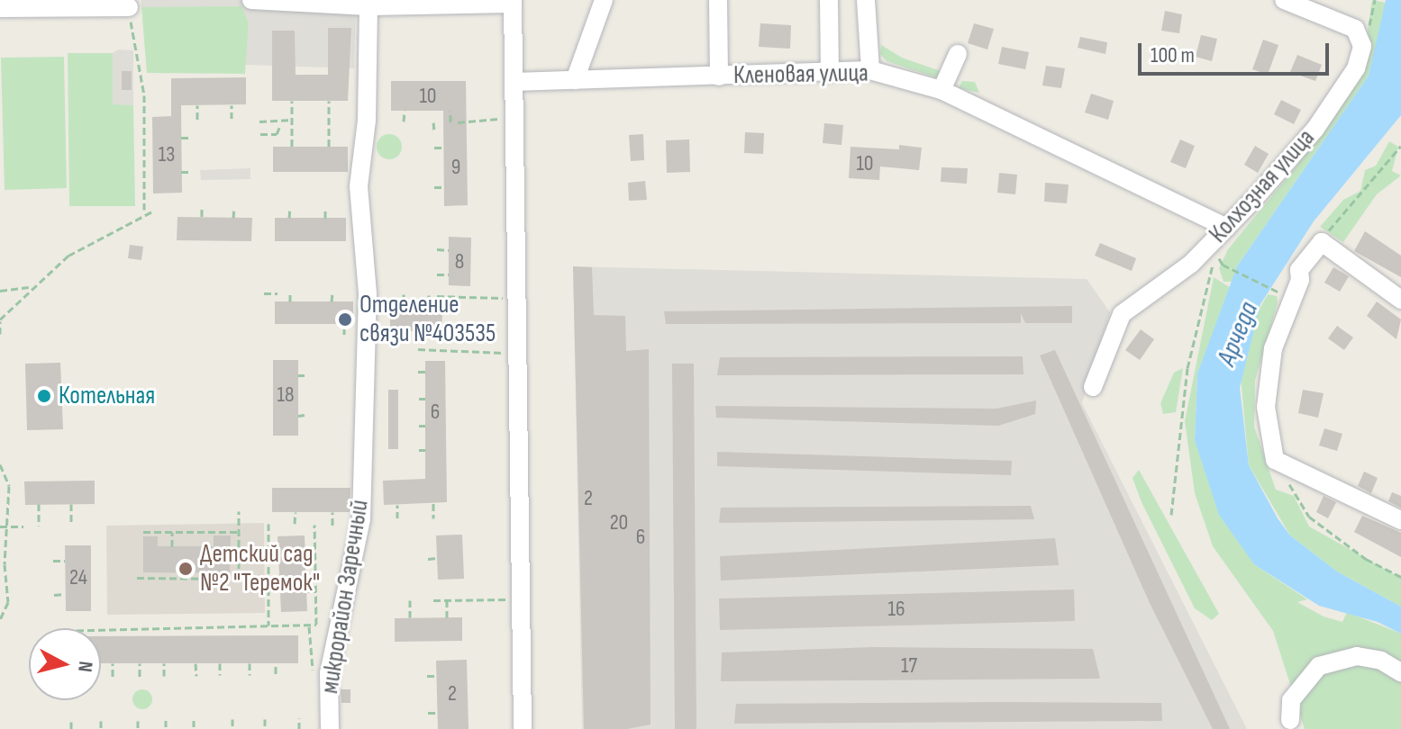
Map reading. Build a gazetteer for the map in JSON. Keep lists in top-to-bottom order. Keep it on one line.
{"streets":{"street":["Кленовая улица","Колхозная улица","микрорайон Заречный"]},"crossings":[["Кленовая улица","Колхозная улица"]],"water":["Арчеда"],"places":["Отделение связи №403535","Котельная","Детский сад №2 \"Теремок\""],"house_numbers":["10","13","10","9","8","18","6","2","20","6","24","16","17","2"],"scale_bar":"100 m","north":"right"}
